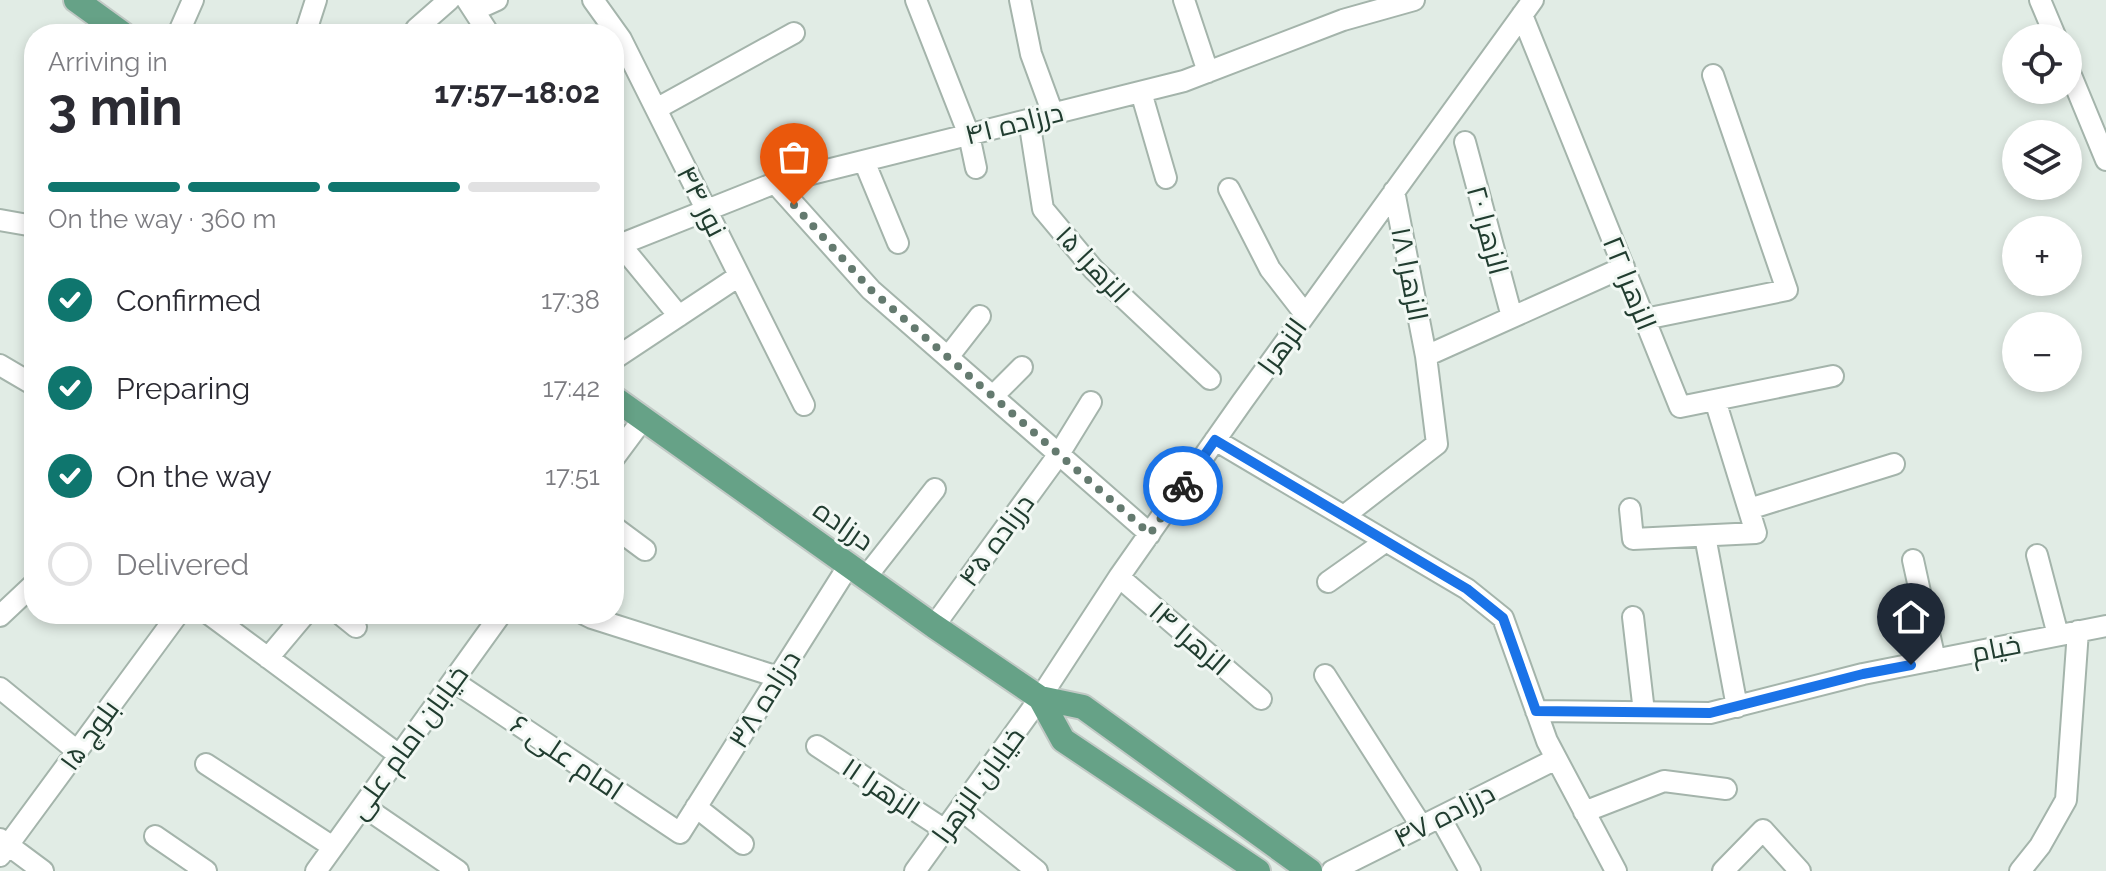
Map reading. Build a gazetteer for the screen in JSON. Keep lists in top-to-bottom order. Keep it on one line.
{"streets":{"main road":["درزاده"],"street":["درزاده ۴۱","نور ۴۴","الزهرا ۲۰","الزهرا ۱۵","الزهرا ۱۸","الزهرا ۲۲","الزهرا","درزاده ۴۵","الزهرا ۱۴","خیام","درزاده ۳۸","بلوچ ۱۵","خیابان امام علی","امام علی ۶","خیابان الزهرا","الزهرا ۱۱","درزاده ۴۷"]},"crossings":[["درزاده ۴۱","نور ۴۴"],["درزاده ۴۱","الزهرا ۱۵"],["الزهرا ۱۸","الزهرا"],["الزهرا ۲۲","الزهرا"],["الزهرا","درزاده"],["الزهرا","الزهرا ۱۴"],["الزهرا","خیابان الزهرا"],["درزاده","درزاده ۴۵"],["درزاده","درزاده ۳۸"],["درزاده","خیابان الزهرا"],["درزاده ۳۸","امام علی ۶"],["خیابان امام علی","امام علی ۶"],["خیابان الزهرا","الزهرا ۱۱"]],"page":{"map_buttons":["+","−"],"heading":["3 min","Arriving in","17:57–18:02"],"bar":"On the way · 360 m","list":[["Confirmed","17:38"],["Preparing","17:42"],["On the way","17:51"],"Delivered"]}}
